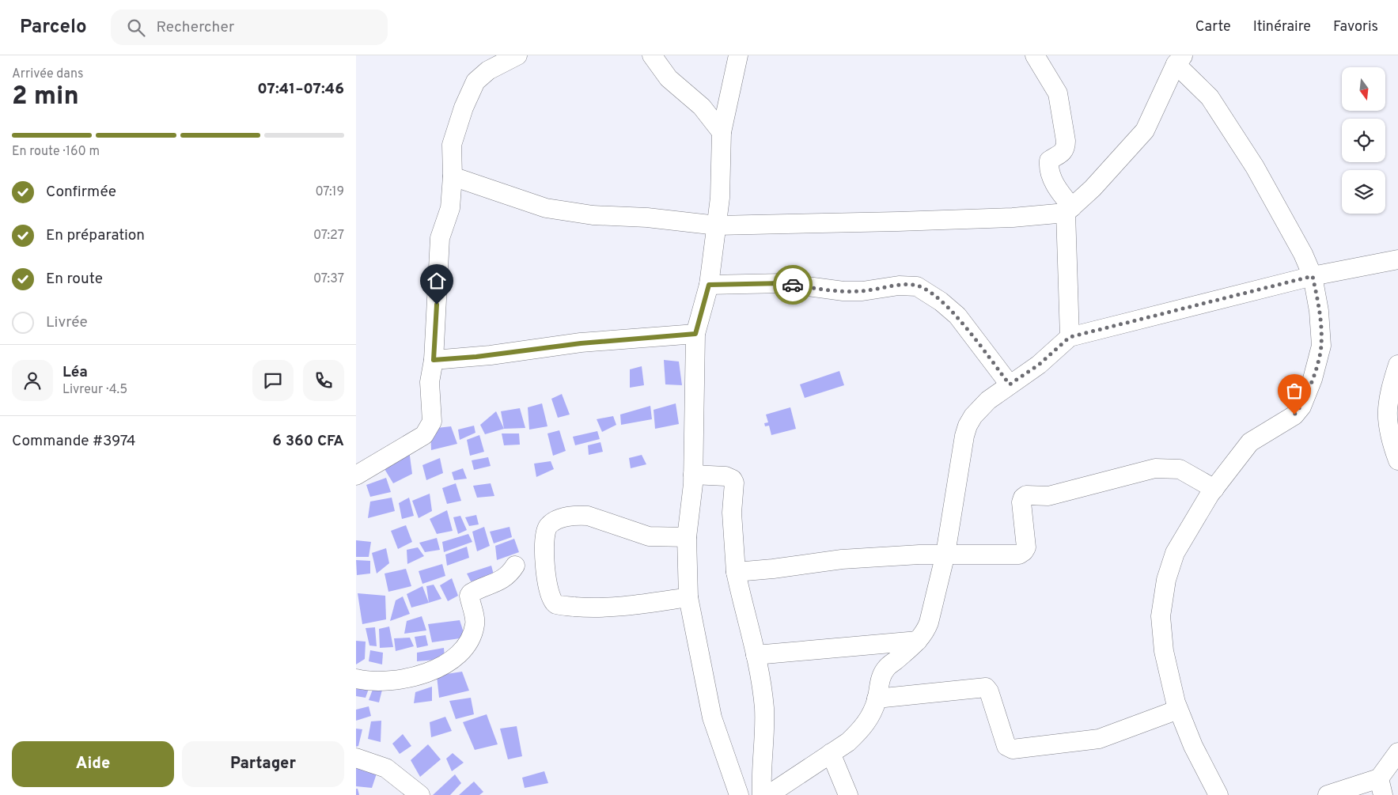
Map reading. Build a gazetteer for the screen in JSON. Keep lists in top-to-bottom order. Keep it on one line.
{"north":"bottom","page":{"header":"Parcelo","search":"Rechercher","nav":["Carte","Itinéraire","Favoris"],"heading":["2 min","Arrivée dans","07:41–07:46"],"panel":["Léa","Livreur · 4.5","Commande #3974","6 360 CFA"],"bar":"En route · 160 m","list":[["Confirmée","07:19"],["En préparation","07:27"],["En route","07:37"],"Livrée"],"buttons":["Aide","Partager"]}}
